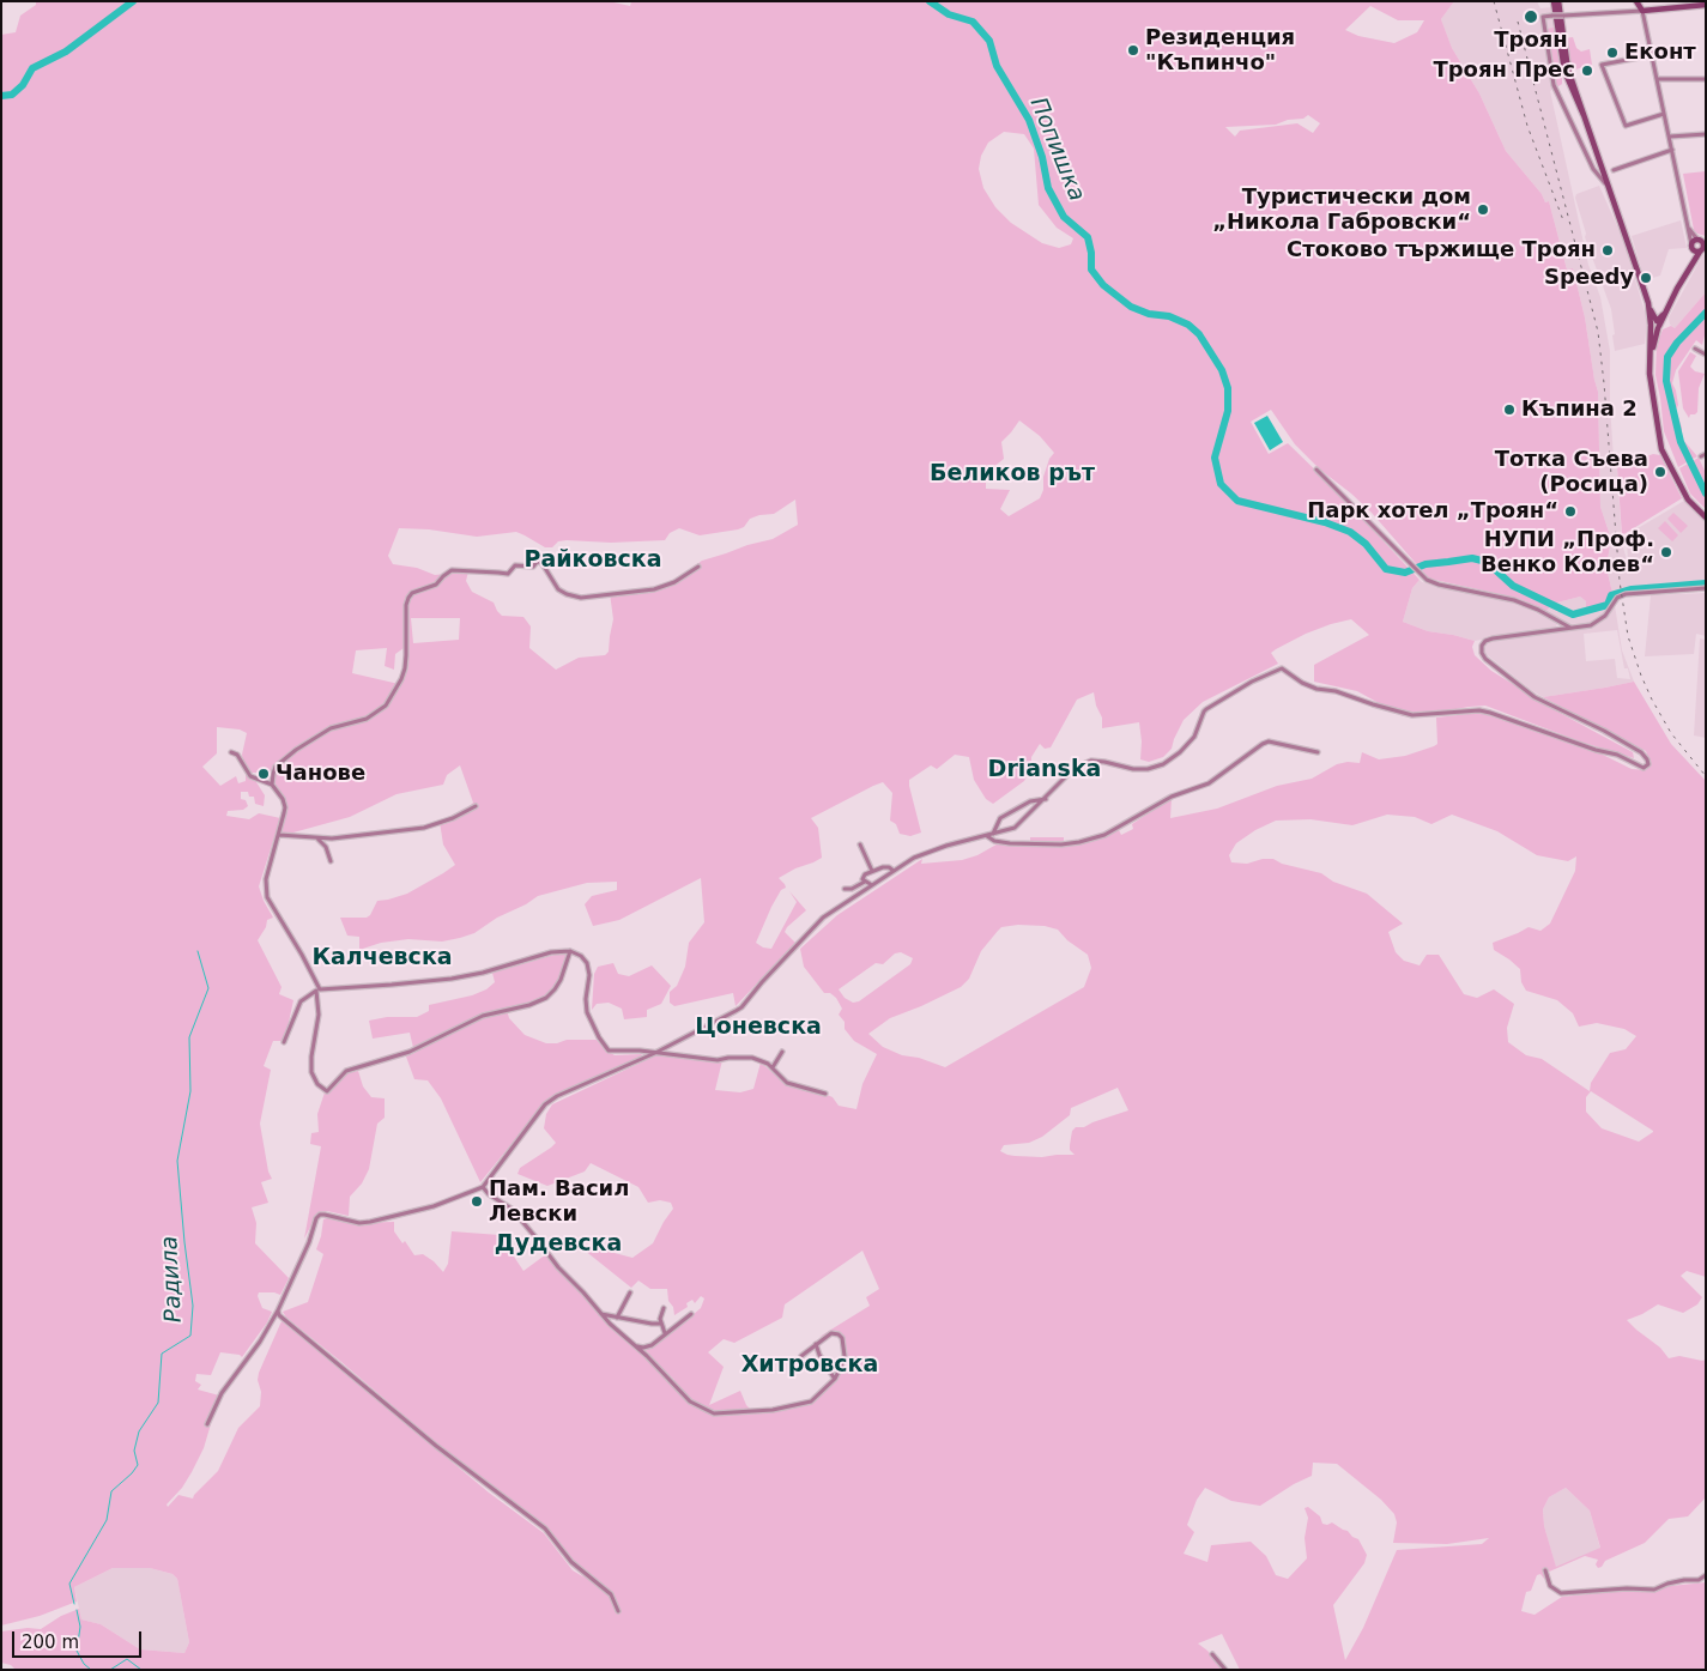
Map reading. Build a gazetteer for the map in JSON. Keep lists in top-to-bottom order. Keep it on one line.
{"districts":["Беликов рът","Райковска","Drianska","Калчевска","Цоневска","Дудевска","Хитровска"],"water":["Попишка","Радила"],"places":["Троян","Резиденция \"Къпинчо\"","Еконт","Троян Прес","Туристически дом „Никола Габровски“","Стоково тържище Троян","Speedy","Къпина 2","Тотка Съева (Росица)","Парк хотел „Троян“","НУПИ „Проф. Венко Колев“","Чанове","Пам. Васил Левски"],"scale_bar":"200 m"}
